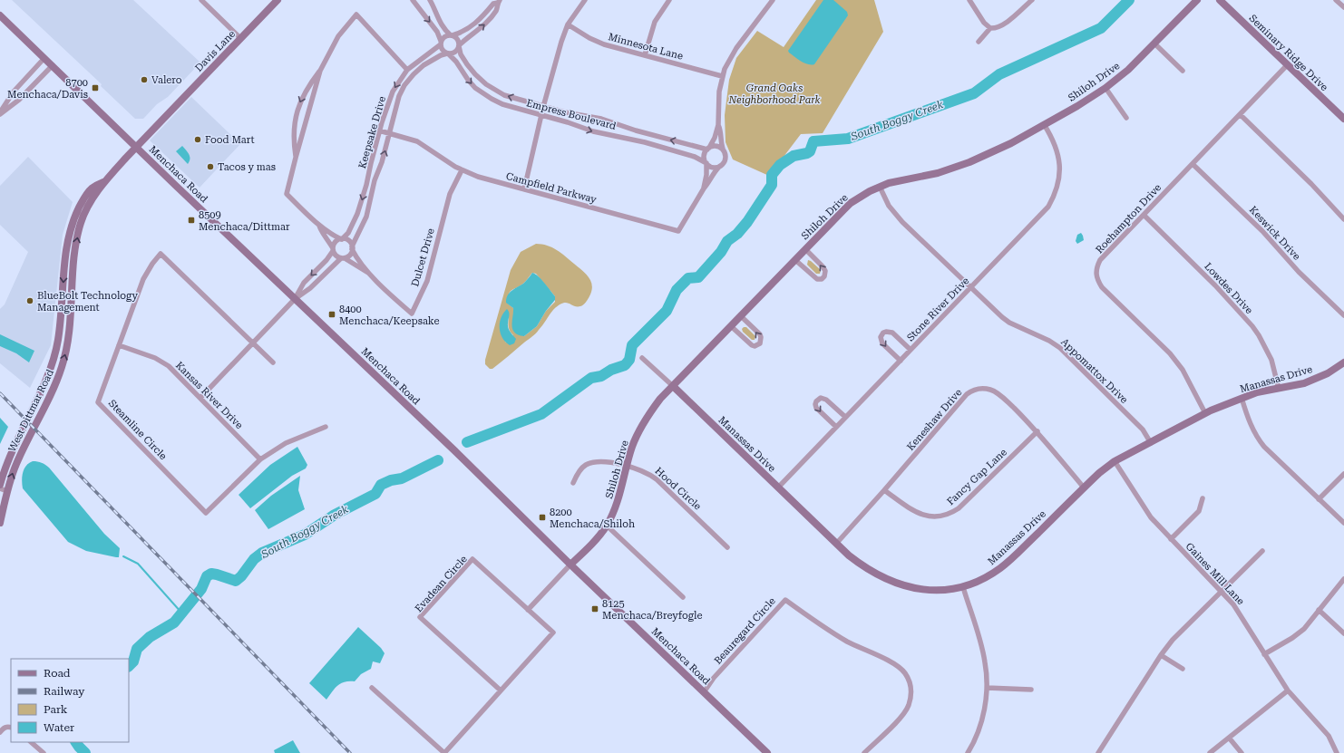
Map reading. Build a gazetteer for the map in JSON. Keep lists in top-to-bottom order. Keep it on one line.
{"streets":{"street":["Minnesota Lane","Davis Lane","Seminary Ridge Drive","Shiloh Drive","Empress Boulevard","Keepsake Drive","Menchaca Road","Campfield Parkway","Roehampton Drive","Keswick Drive","Dulcet Drive","Lowdes Drive","Stone River Drive","Appomattox Drive","Manassas Drive","Kansas River Drive","West Dittmar Road","Keneshaw Drive","Steamline Circle","Fancy Gap Lane","Hood Circle","Gaines Mill Lane","Evadean Circle","Beauregard Circle"]},"crossings":[["Davis Lane","Menchaca Road"],["Davis Lane","West Dittmar Road"],["Seminary Ridge Drive","Roehampton Drive"],["Shiloh Drive","Menchaca Road"],["Shiloh Drive","Stone River Drive"],["Shiloh Drive","Appomattox Drive"],["Shiloh Drive","Manassas Drive"],["Shiloh Drive","Hood Circle"],["Empress Boulevard","Keepsake Drive"],["Empress Boulevard","Campfield Parkway"],["Keepsake Drive","Campfield Parkway"],["Keepsake Drive","Dulcet Drive"],["Menchaca Road","West Dittmar Road"],["Menchaca Road","Beauregard Circle"],["Campfield Parkway","Dulcet Drive"],["Roehampton Drive","Keswick Drive"],["Roehampton Drive","Lowdes Drive"],["Roehampton Drive","Manassas Drive"],["Lowdes Drive","Manassas Drive"],["Stone River Drive","Appomattox Drive"],["Stone River Drive","Manassas Drive"],["Appomattox Drive","Manassas Drive"],["Manassas Drive","Keneshaw Drive"],["Manassas Drive","Gaines Mill Lane"],["Kansas River Drive","Steamline Circle"],["Keneshaw Drive","Fancy Gap Lane"]],"water":["South Boggy Creek"],"parks":["Grand Oaks Neighborhood Park"],"places":{"other":["Valero","Food Mart","Tacos y mas","BlueBolt Technology Management"],"transit":["8700 Menchaca/Davis","8509 Menchaca/Dittmar","8400 Menchaca/Keepsake","8200 Menchaca/Shiloh","8125 Menchaca/Breyfogle"]},"legend":["Road","Railway","Park","Water"]}
